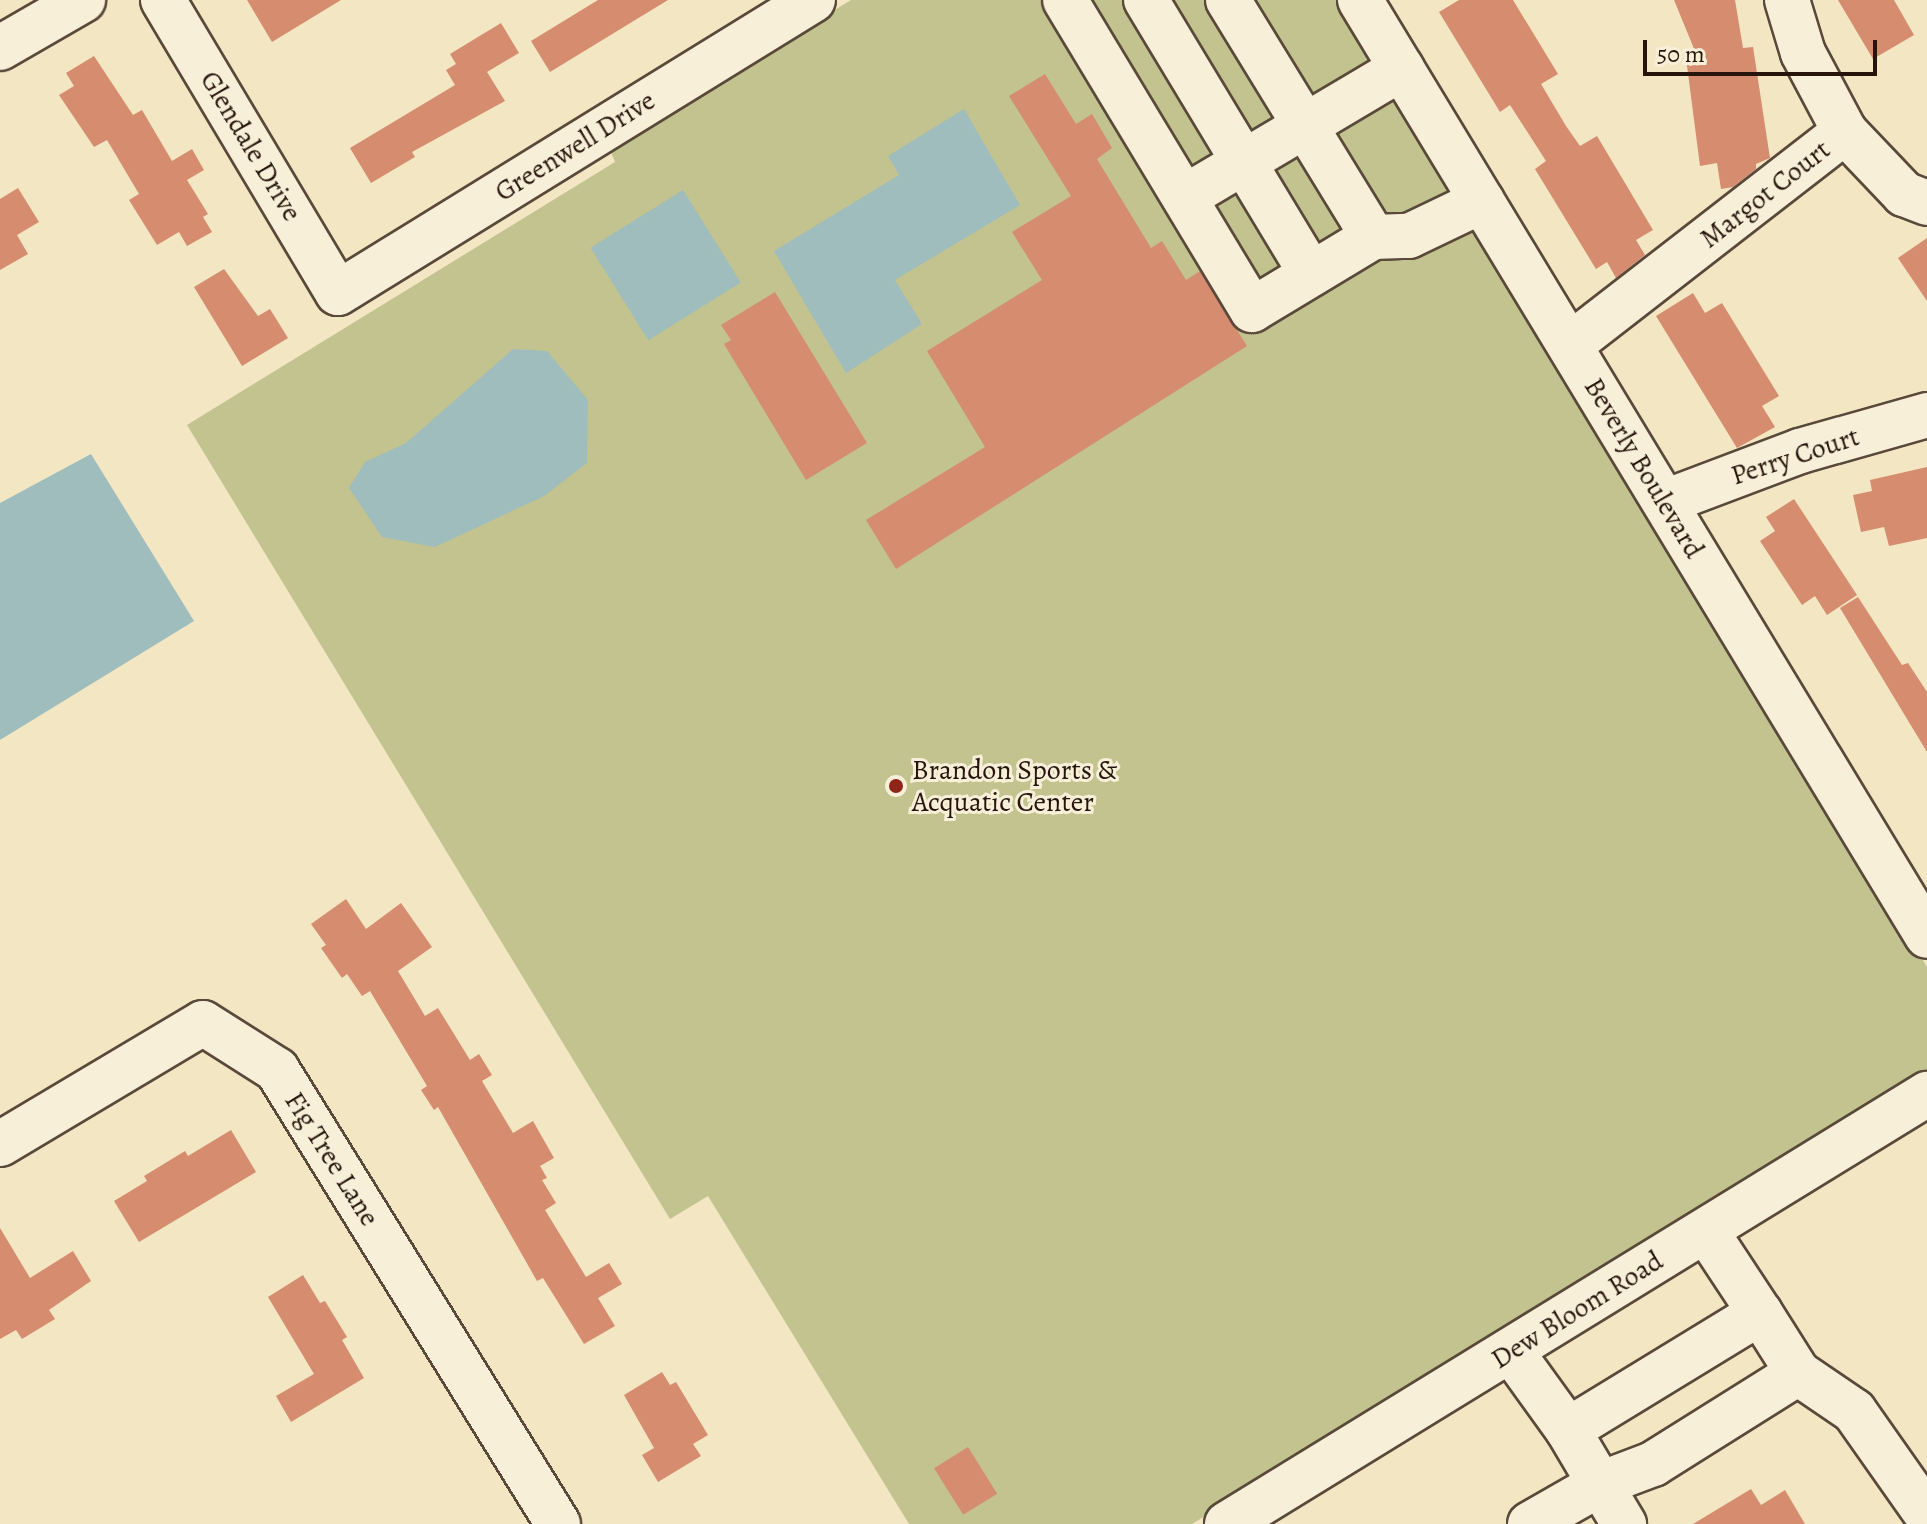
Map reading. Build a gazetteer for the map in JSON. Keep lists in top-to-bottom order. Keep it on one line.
{"streets":{"street":["Glendale Drive","Greenwell Drive","Margot Court","Perry Court","Beverly Boulevard","Fig Tree Lane","Dew Bloom Road"]},"crossings":[["Glendale Drive","Greenwell Drive"],["Margot Court","Beverly Boulevard"],["Perry Court","Beverly Boulevard"]],"places":["Brandon Sports & Acquatic Center"],"scale_bar":"50 m"}
